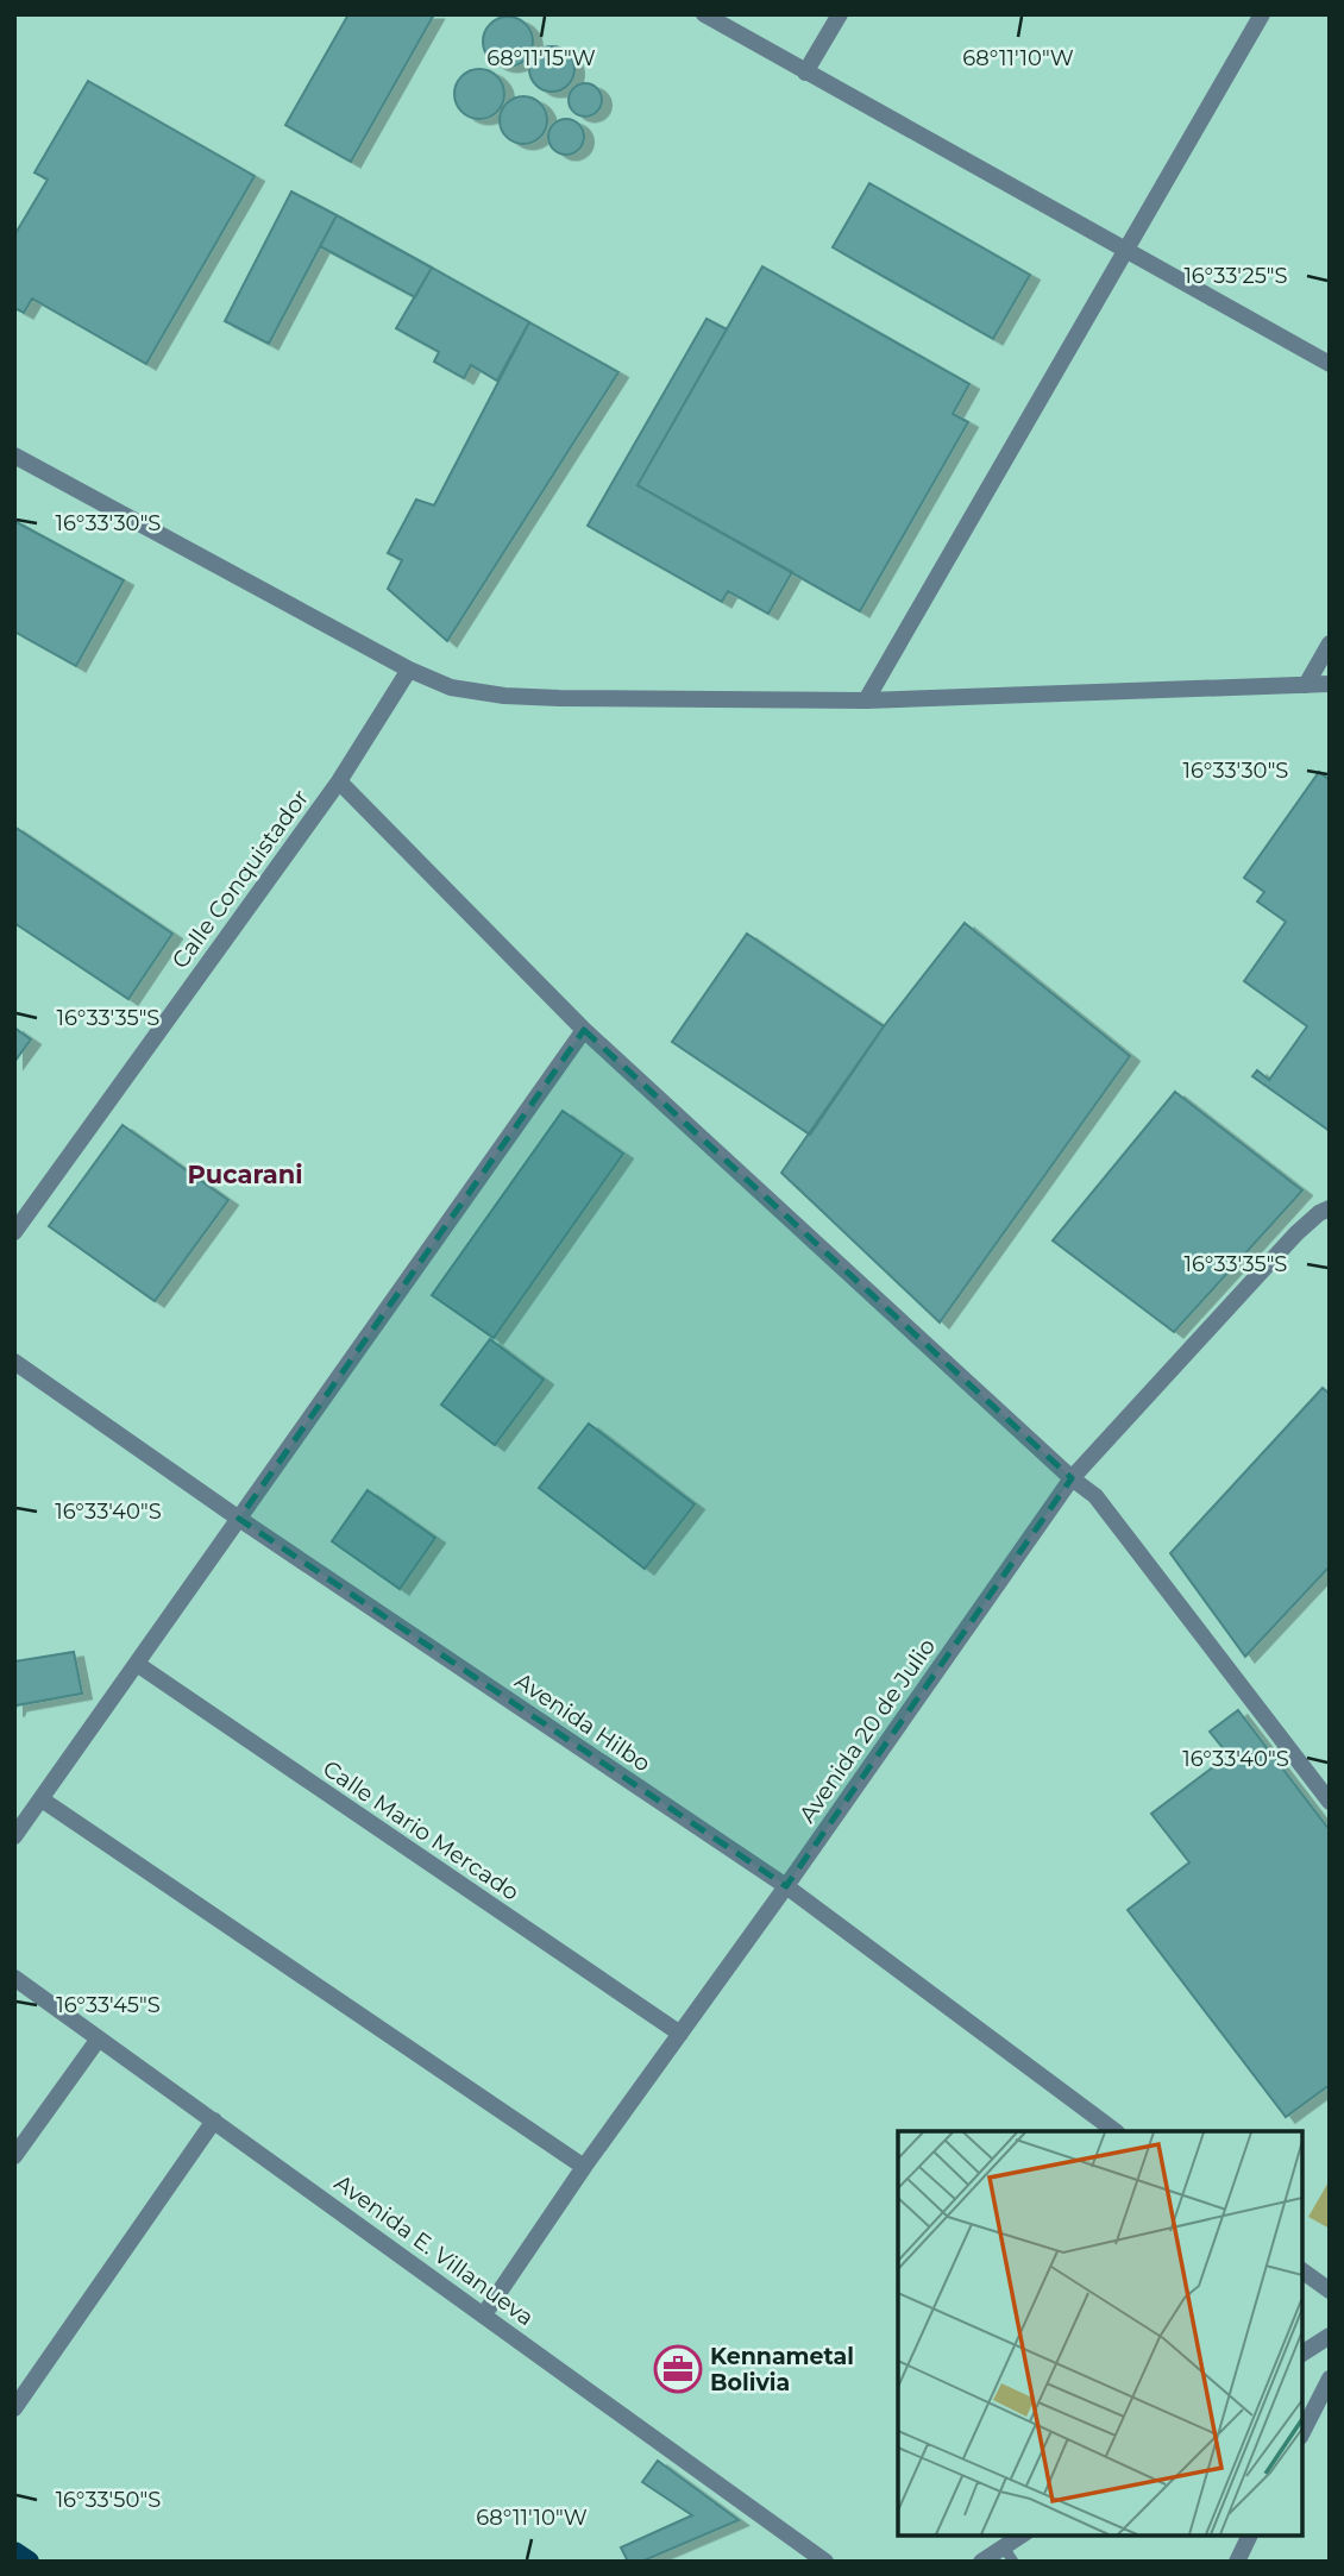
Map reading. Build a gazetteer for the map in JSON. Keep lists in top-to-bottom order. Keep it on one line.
{"streets":{"street":["Calle Conquistador","Avenida Hilbo","Avenida 20 de Julio","Calle Mario Mercado","Avenida E. Villanueva"]},"crossings":[["Avenida Hilbo","Avenida 20 de Julio"],["Avenida 20 de Julio","Calle Mario Mercado"],["Avenida 20 de Julio","Avenida E. Villanueva"]],"districts":["Pucarani"],"places":{"office":["Kennametal Bolivia"]},"coordinates":["68°11'15\"W","68°11'10\"W","16°33'25\"S","16°33'30\"S","16°33'35\"S","16°33'40\"S","16°33'45\"S","16°33'50\"S"]}
